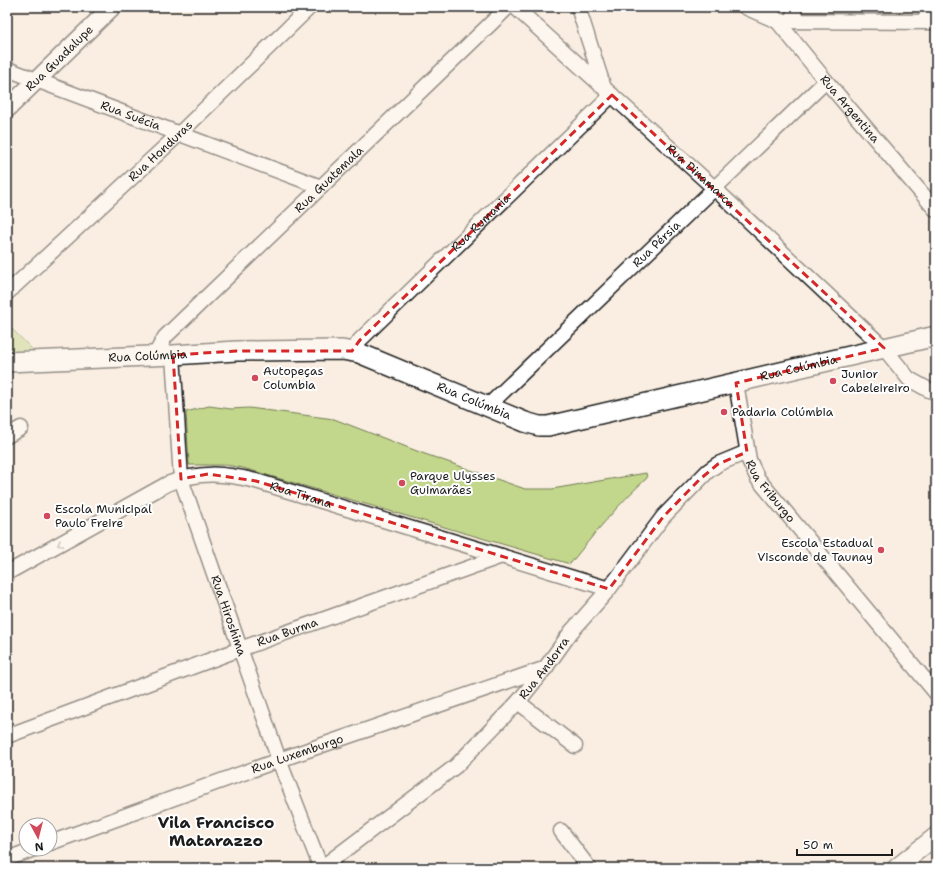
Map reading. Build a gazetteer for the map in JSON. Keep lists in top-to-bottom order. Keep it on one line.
{"streets":{"main road":["Rua Colúmbia"],"street":["Rua Guadalupe","Rua Argentina","Rua Suécia","Rua Honduras","Rua Dinamarca","Rua Guatemala","Rua Rumania","Rua Pérsia","Rua Friburgo","Rua Tirana","Rua Hiroshima","Rua Burma","Rua Andorra","Rua Luxemburgo"]},"crossings":[["Rua Guadalupe","Rua Suécia"],["Rua Argentina","Rua Pérsia"],["Rua Suécia","Rua Honduras"],["Rua Suécia","Rua Guatemala"],["Rua Dinamarca","Rua Rumania"],["Rua Dinamarca","Rua Pérsia"],["Rua Dinamarca","Rua Colúmbia"],["Rua Guatemala","Rua Colúmbia"],["Rua Guatemala","Rua Hiroshima"],["Rua Rumania","Rua Colúmbia"],["Rua Pérsia","Rua Colúmbia"],["Rua Colúmbia","Rua Friburgo"],["Rua Colúmbia","Rua Hiroshima"],["Rua Friburgo","Rua Andorra"],["Rua Tirana","Rua Hiroshima"],["Rua Tirana","Rua Burma"],["Rua Tirana","Rua Andorra"],["Rua Hiroshima","Rua Burma"],["Rua Hiroshima","Rua Andorra"],["Rua Hiroshima","Rua Luxemburgo"],["Rua Andorra","Rua Luxemburgo"]],"districts":["Vila Francisco Matarazzo"],"places":["Autopeças Columbia","Junior Cabeleireiro","Padaria Colúmbia","Parque Ulysses Guimarães","Escola Municipal Paulo Freire","Escola Estadual Visconde de Taunay"],"scale_bar":"50 m","north":"bottom"}
